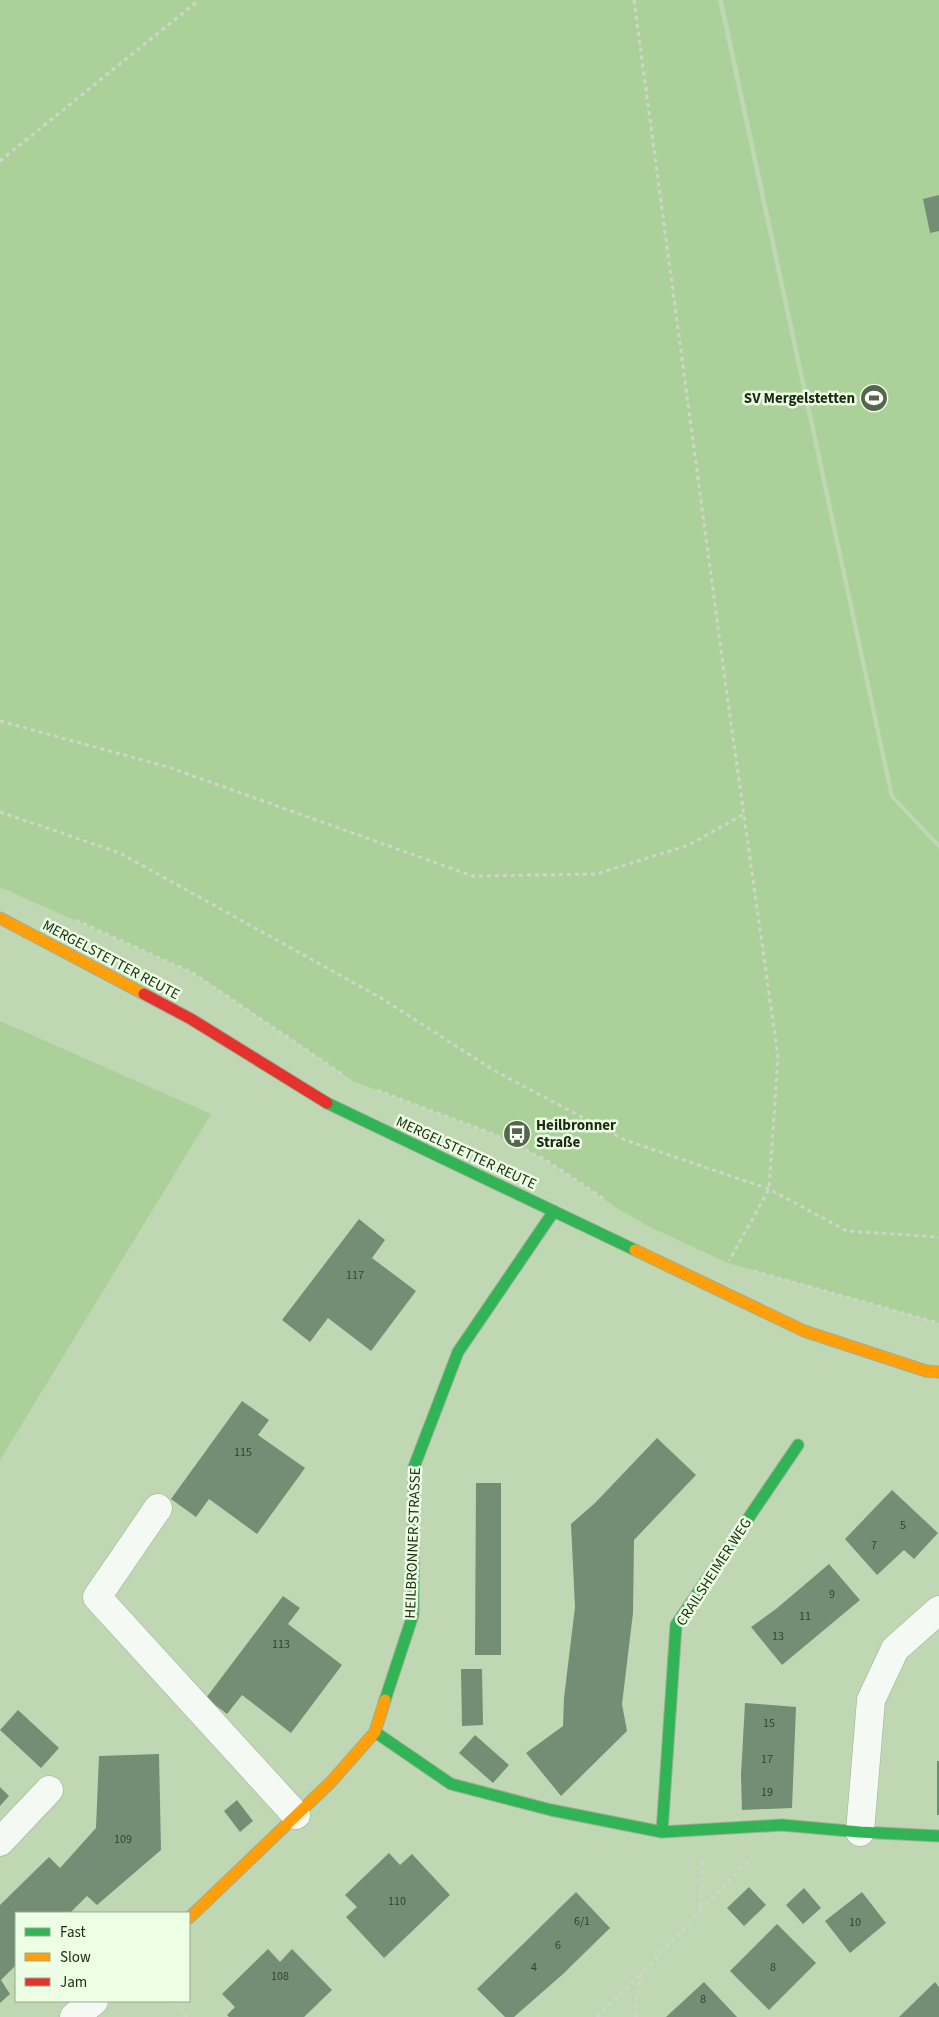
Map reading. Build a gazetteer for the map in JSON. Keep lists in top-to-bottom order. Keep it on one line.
{"streets":{"street":["MERGELSTETTER REUTE","HEILBRONNER STRASSE","CRAILSHEIMER WEG"]},"crossings":[["MERGELSTETTER REUTE","HEILBRONNER STRASSE"]],"places":{"sports":["SV Mergelstetten"],"bus stop":["Heilbronner Straße"]},"house_numbers":["117","115","5","7","9","11","13","113","15","17","19","109","110","6/1","10","6","4","8","108","8"],"legend":["Fast","Slow","Jam"]}
